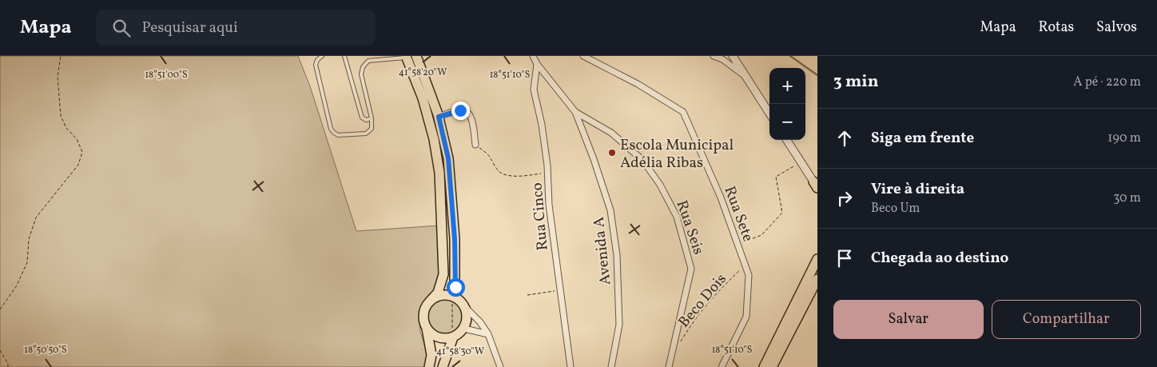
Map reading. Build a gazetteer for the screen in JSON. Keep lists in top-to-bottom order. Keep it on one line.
{"streets":{"street":["Rua Sete","Rua Cinco","Rua Seis","Avenida A"],"path":["Beco Dois"]},"crossings":[["Rua Sete","Beco Dois"],["Rua Cinco","Avenida A"],["Rua Seis","Avenida A"],["Rua Seis","Beco Dois"]],"places":["Escola Municipal Adélia Ribas"],"page":{"header":"Mapa","search":"Pesquisar aqui","nav":["Mapa","Rotas","Salvos"],"heading":["3 min","A pé · 220 m"],"map_buttons":["+","−"],"list":[["Siga em frente","190 m"],["Vire à direita","Beco Um","30 m"],"Chegada ao destino"],"buttons":["Salvar","Compartilhar"]},"coordinates":["41°58'20\"W","18°51'00\"S","18°51'10\"S","18°50'50\"S","41°58'30\"W"]}
